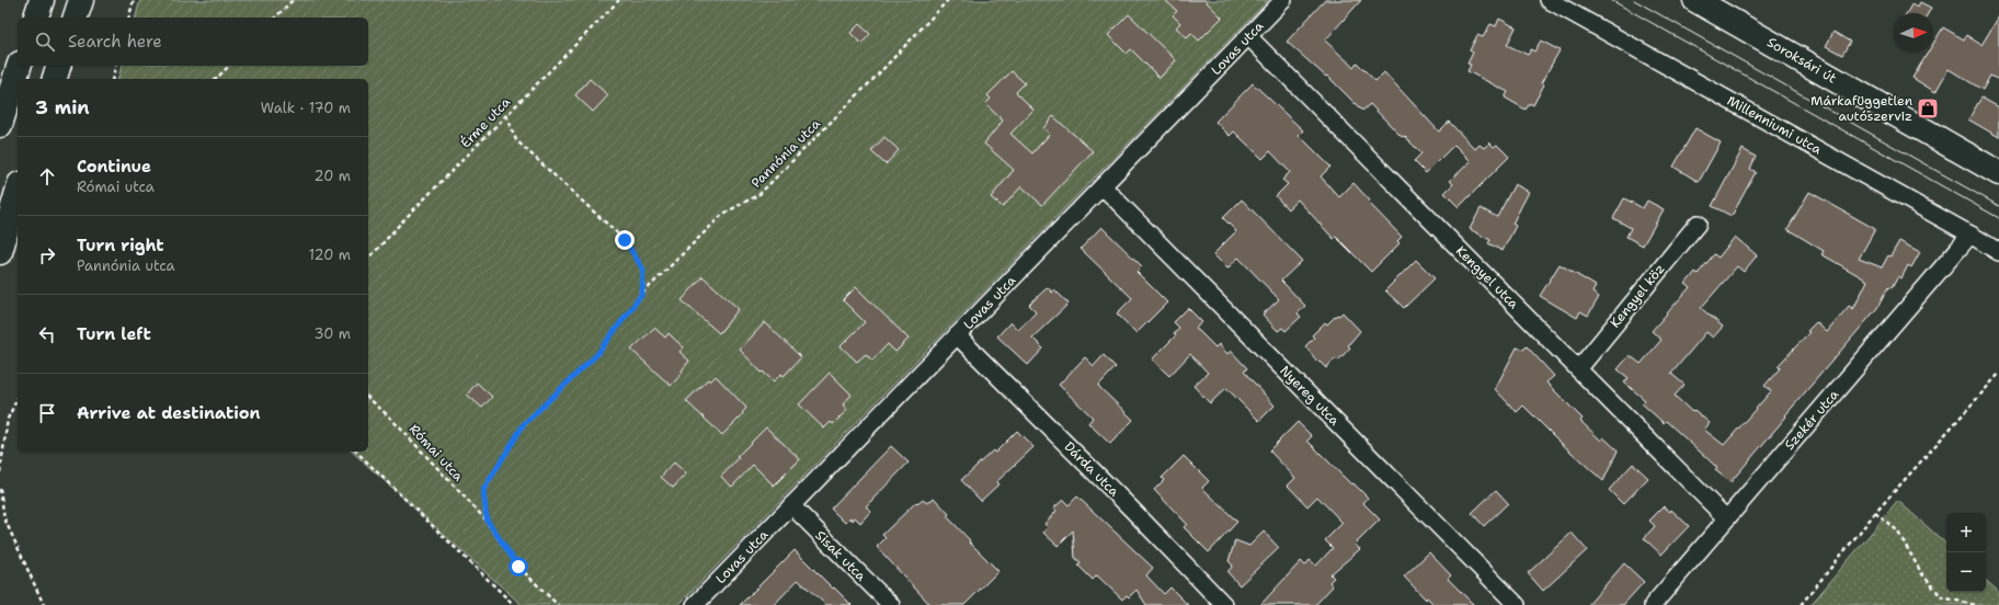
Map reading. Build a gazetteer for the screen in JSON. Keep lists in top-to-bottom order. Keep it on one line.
{"streets":{"main road":["Soroksári út"],"street":["Lovas utca","Millenniumi utca","Kengyel utca","Kengyel köz","Nyereg utca","Szekér utca","Dárda utca","Sisak utca"],"path":["Érme utca","Pannónia utca","Római utca"]},"crossings":[["Lovas utca","Kengyel utca"],["Lovas utca","Nyereg utca"],["Lovas utca","Dárda utca"],["Lovas utca","Sisak utca"],["Millenniumi utca","Szekér utca"],["Pannónia utca","Római utca"],["Kengyel utca","Kengyel köz"],["Kengyel utca","Szekér utca"]],"places":{"shop":["Márkafüggetlen autószerviz"]},"north":"right","page":{"search":"Search here","heading":["3 min","Walk · 170 m"],"list":[["Continue","Római utca","20 m"],["Turn right","Pannónia utca","120 m"],["Turn left","30 m"],"Arrive at destination"],"map_buttons":["+","−"]}}
